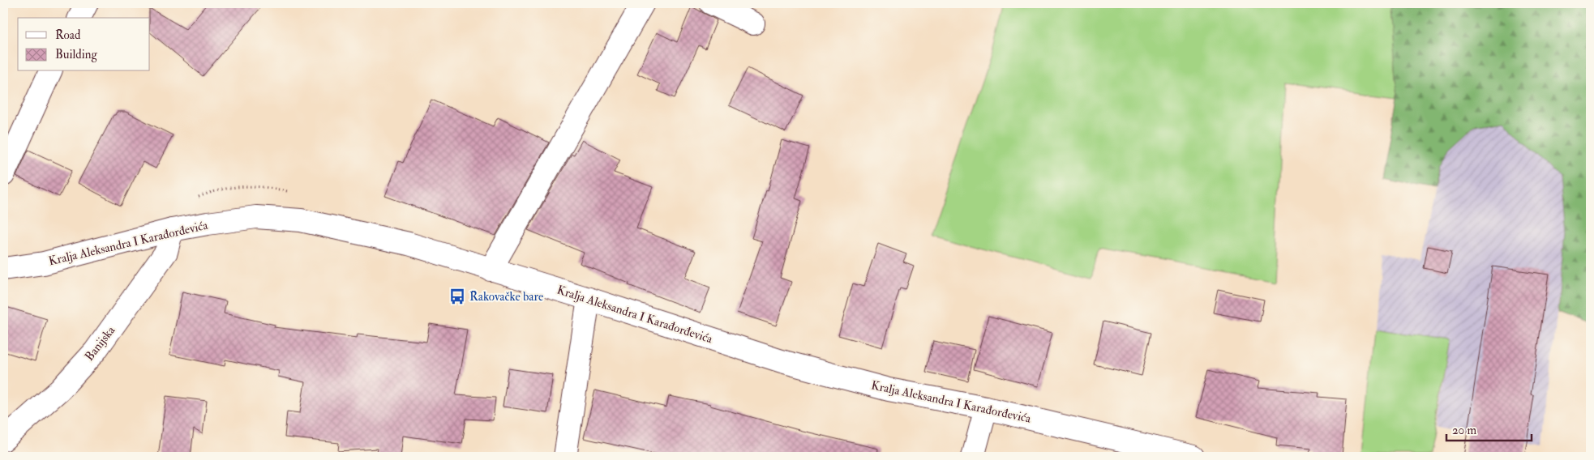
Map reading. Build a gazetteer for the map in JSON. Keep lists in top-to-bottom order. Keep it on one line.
{"streets":{"street":["Kralja Aleksandra I Karađorđevića","Banijska"]},"crossings":[["Kralja Aleksandra I Karađorđevića","Banijska"]],"places":{"bus stop":["Rakovačke bare"]},"legend":["Road","Building"],"scale_bar":"20 m"}
